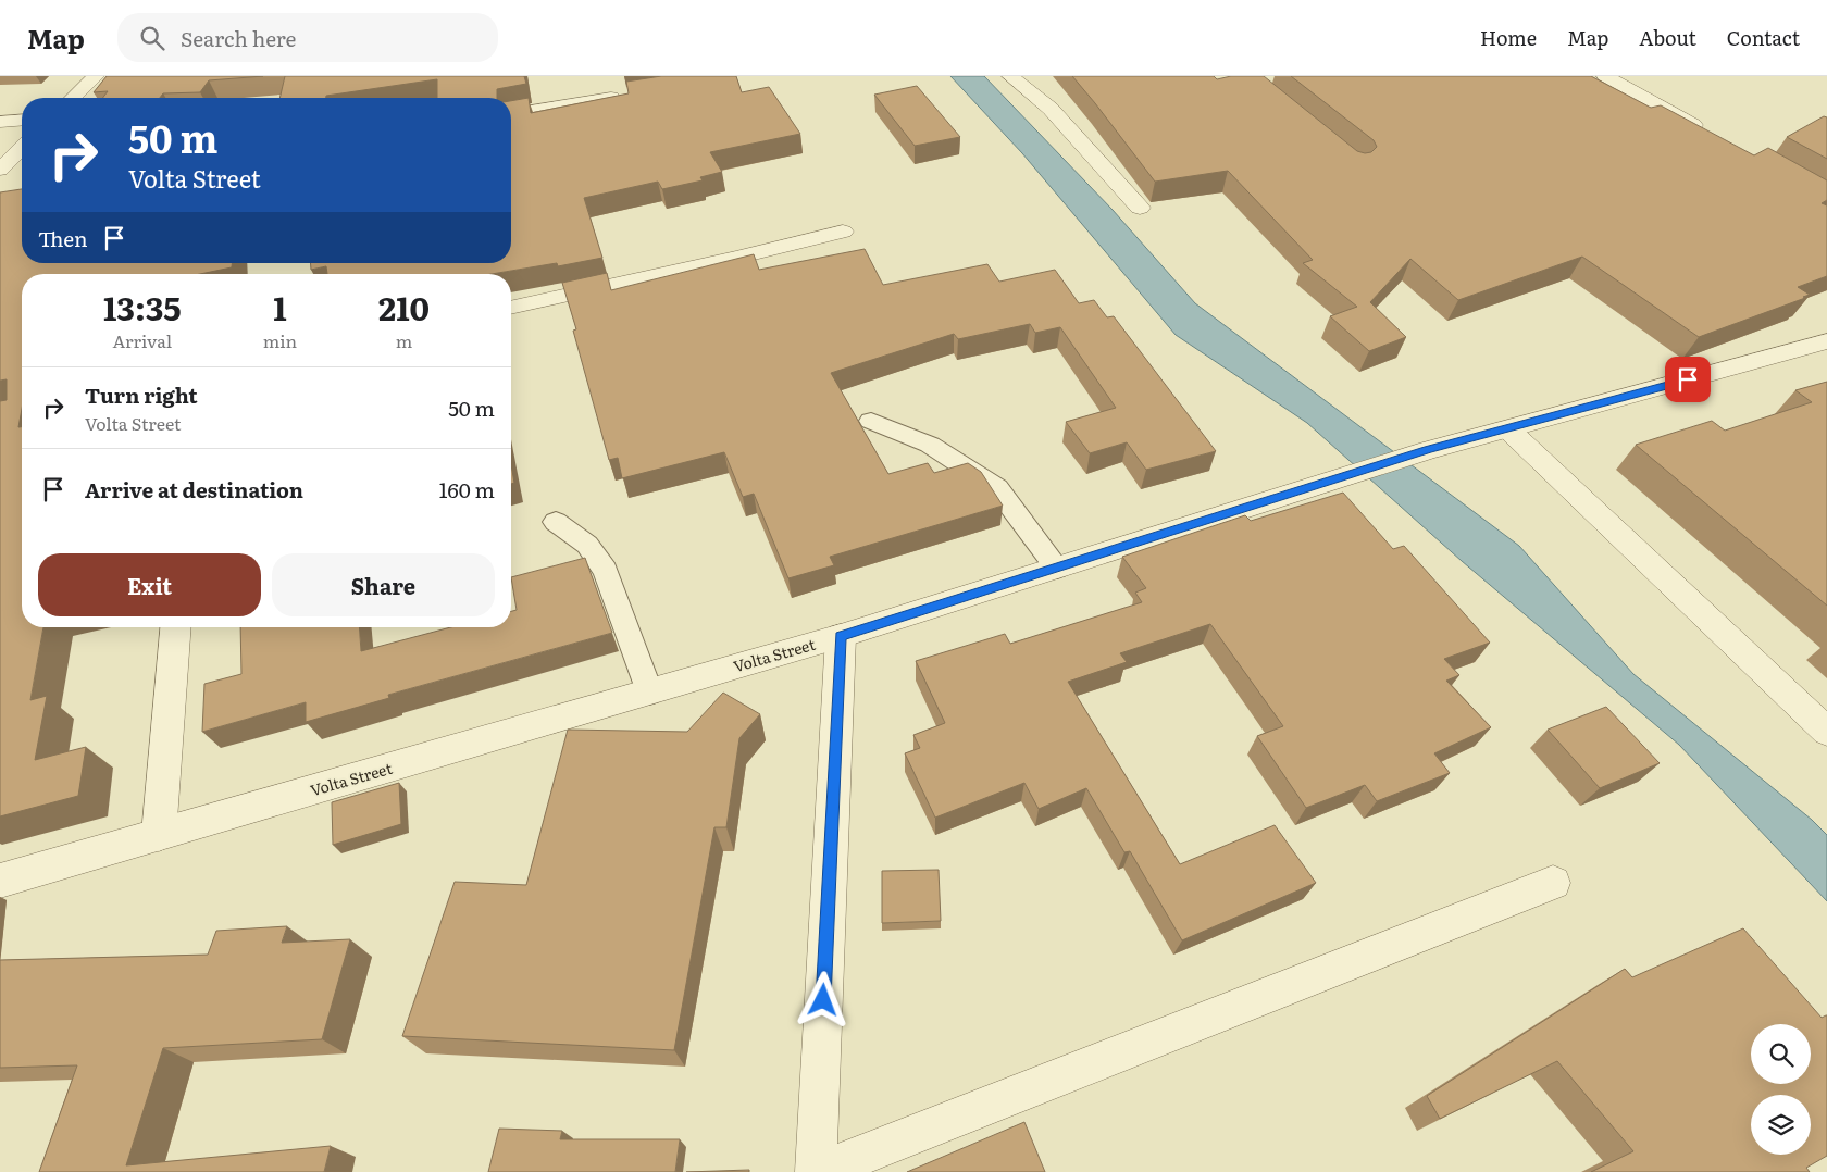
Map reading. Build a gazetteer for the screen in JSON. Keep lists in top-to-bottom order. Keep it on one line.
{"streets":{"street":["Volta Street"]},"page":{"header":"Map","search":"Search here","nav":["Home","Map","About","Contact"],"turn":["50 m","Volta Street"],"then":"Then","eta":["13:35","Arrival","1","min","210","m"],"list":[{"name":"Turn right","note":"Volta Street","value":"50 m"},{"name":"Arrive at destination","value":"160 m"}],"buttons":["Exit","Share"]}}
